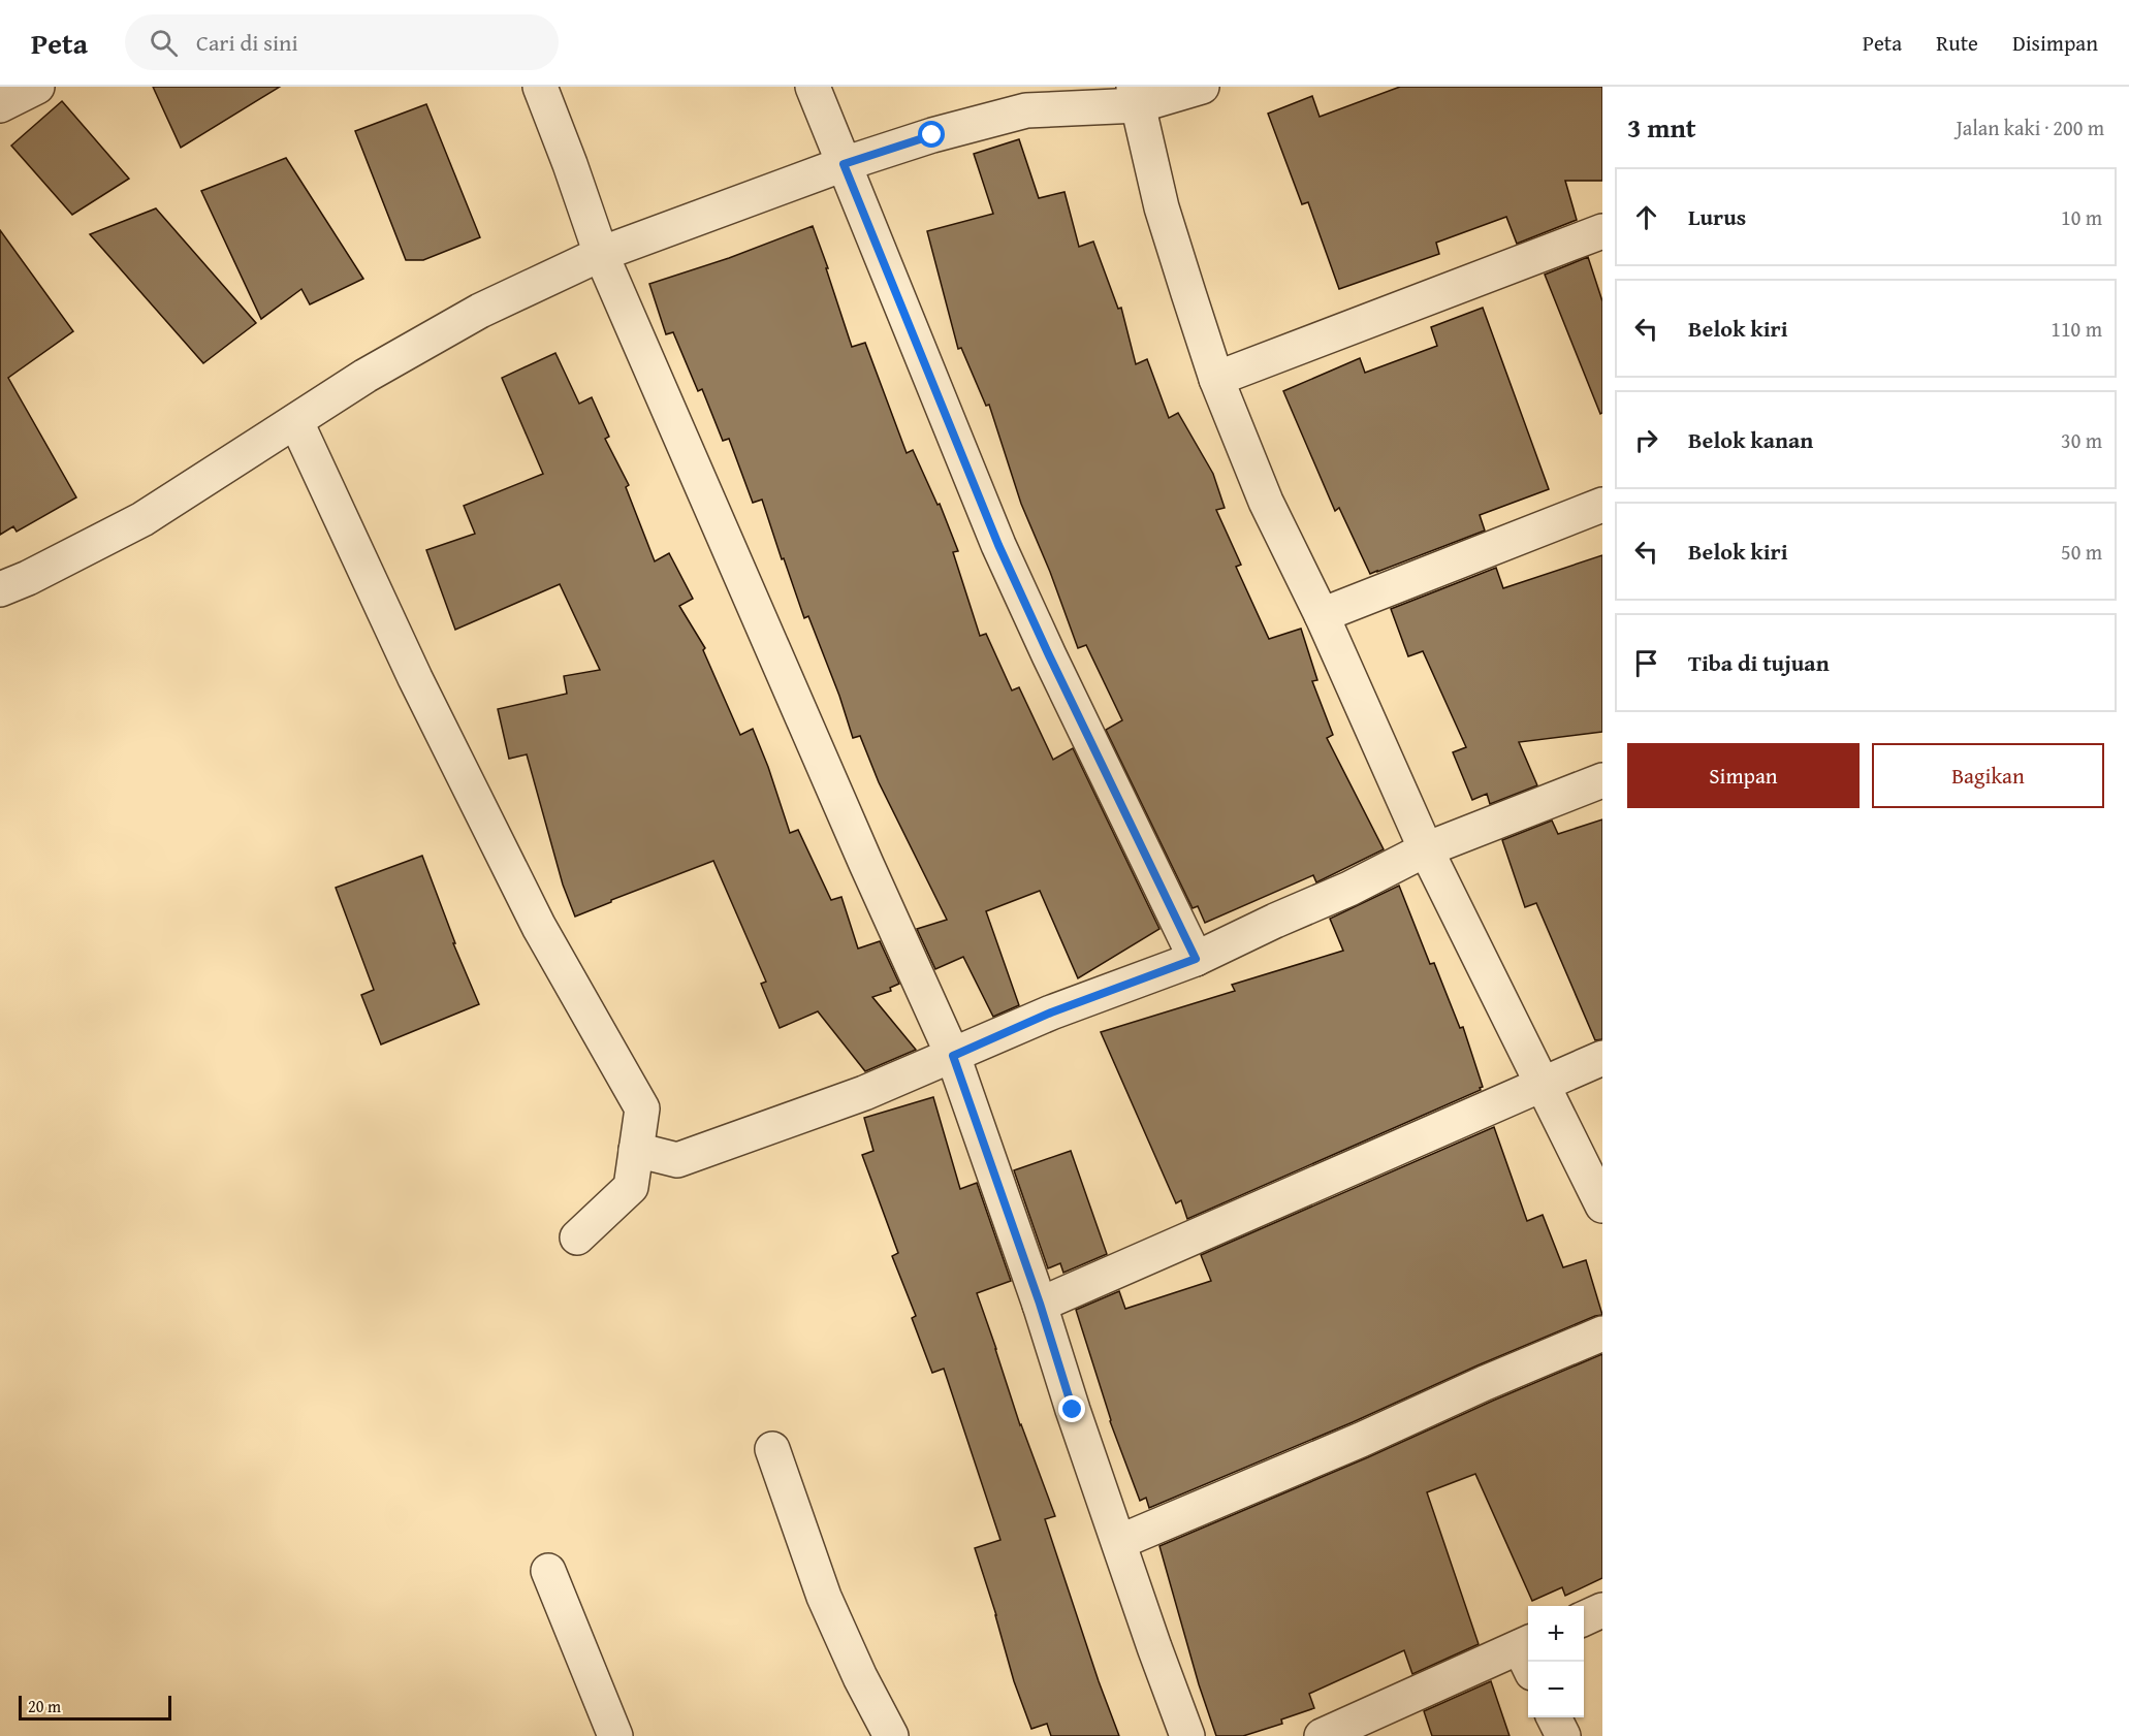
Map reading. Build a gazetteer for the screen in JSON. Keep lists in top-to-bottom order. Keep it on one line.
{"scale_bar":"20 m","page":{"header":"Peta","search":"Cari di sini","nav":["Peta","Rute","Disimpan"],"heading":["3 mnt","Jalan kaki · 200 m"],"list":[["Lurus","10 m"],["Belok kiri","110 m"],["Belok kanan","30 m"],["Belok kiri","50 m"],"Tiba di tujuan"],"buttons":["Simpan","Bagikan"],"map_buttons":["+","−"],"scale":"20 m"}}
